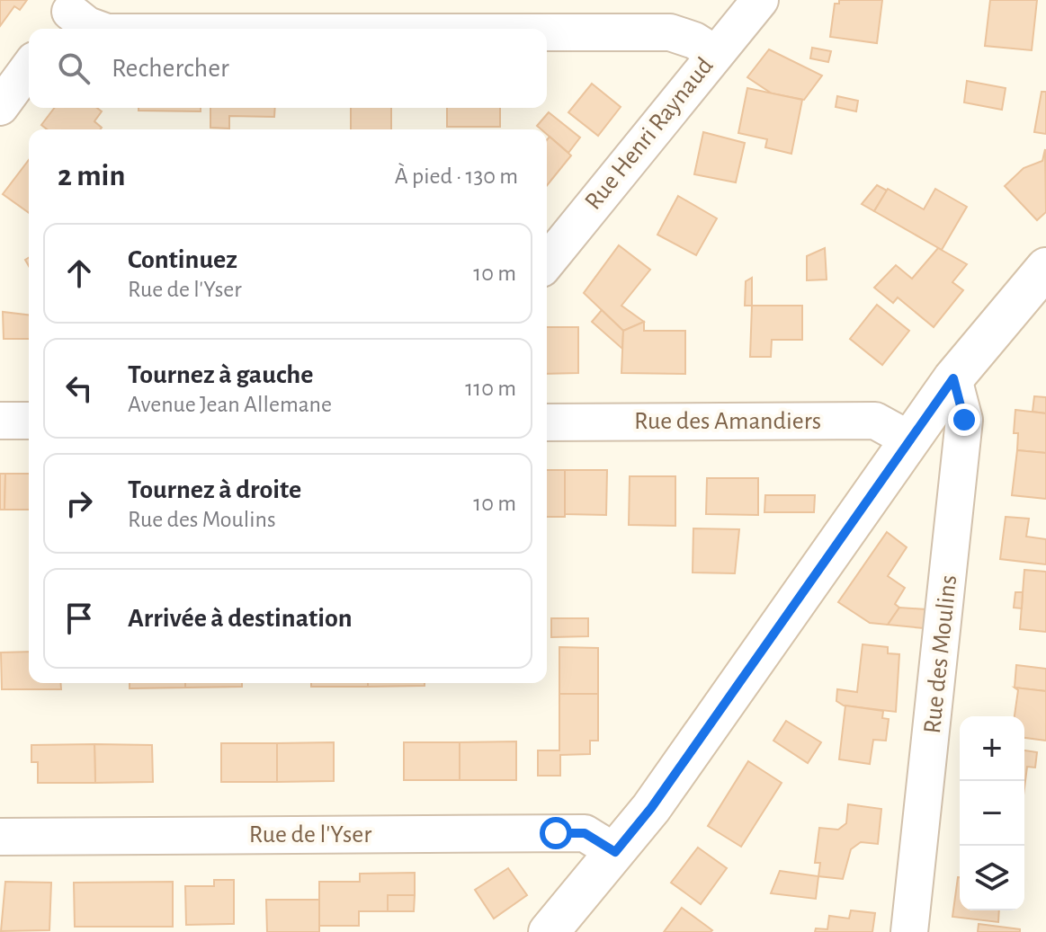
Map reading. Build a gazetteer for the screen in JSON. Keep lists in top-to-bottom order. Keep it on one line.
{"streets":{"street":["Rue Henri Raynaud","Rue des Amandiers","Rue des Moulins","Rue de l'Yser"]},"page":{"search":"Rechercher","heading":["2 min","À pied · 130 m"],"list":[["Continuez","Rue de l'Yser","10 m"],["Tournez à gauche","Avenue Jean Allemane","110 m"],["Tournez à droite","Rue des Moulins","10 m"],"Arrivée à destination"],"map_buttons":["+","−"]}}
